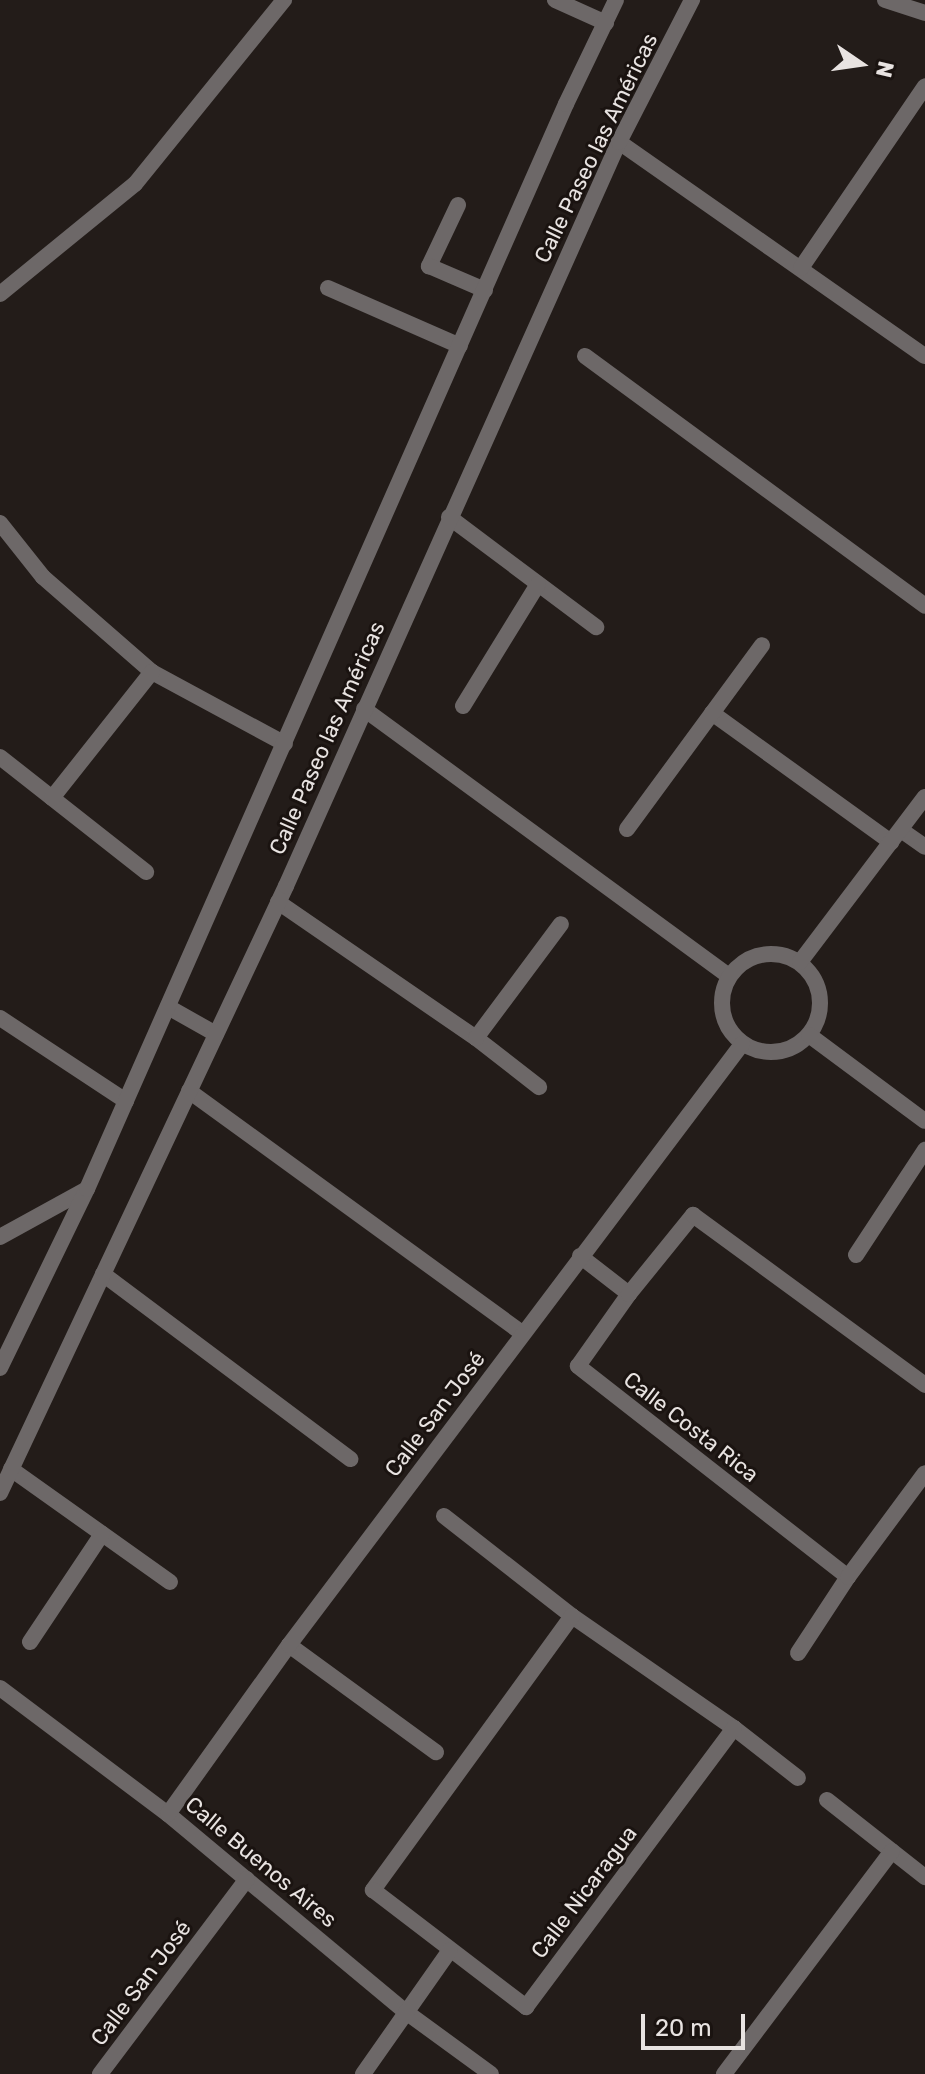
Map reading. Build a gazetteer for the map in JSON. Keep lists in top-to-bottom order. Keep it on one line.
{"streets":{"street":["Calle Paseo las Américas","Calle San José","Calle Costa Rica","Calle Buenos Aires","Calle Nicaragua"]},"crossings":[["Calle San José","Calle Buenos Aires"]],"scale_bar":"20 m","north":"right"}
